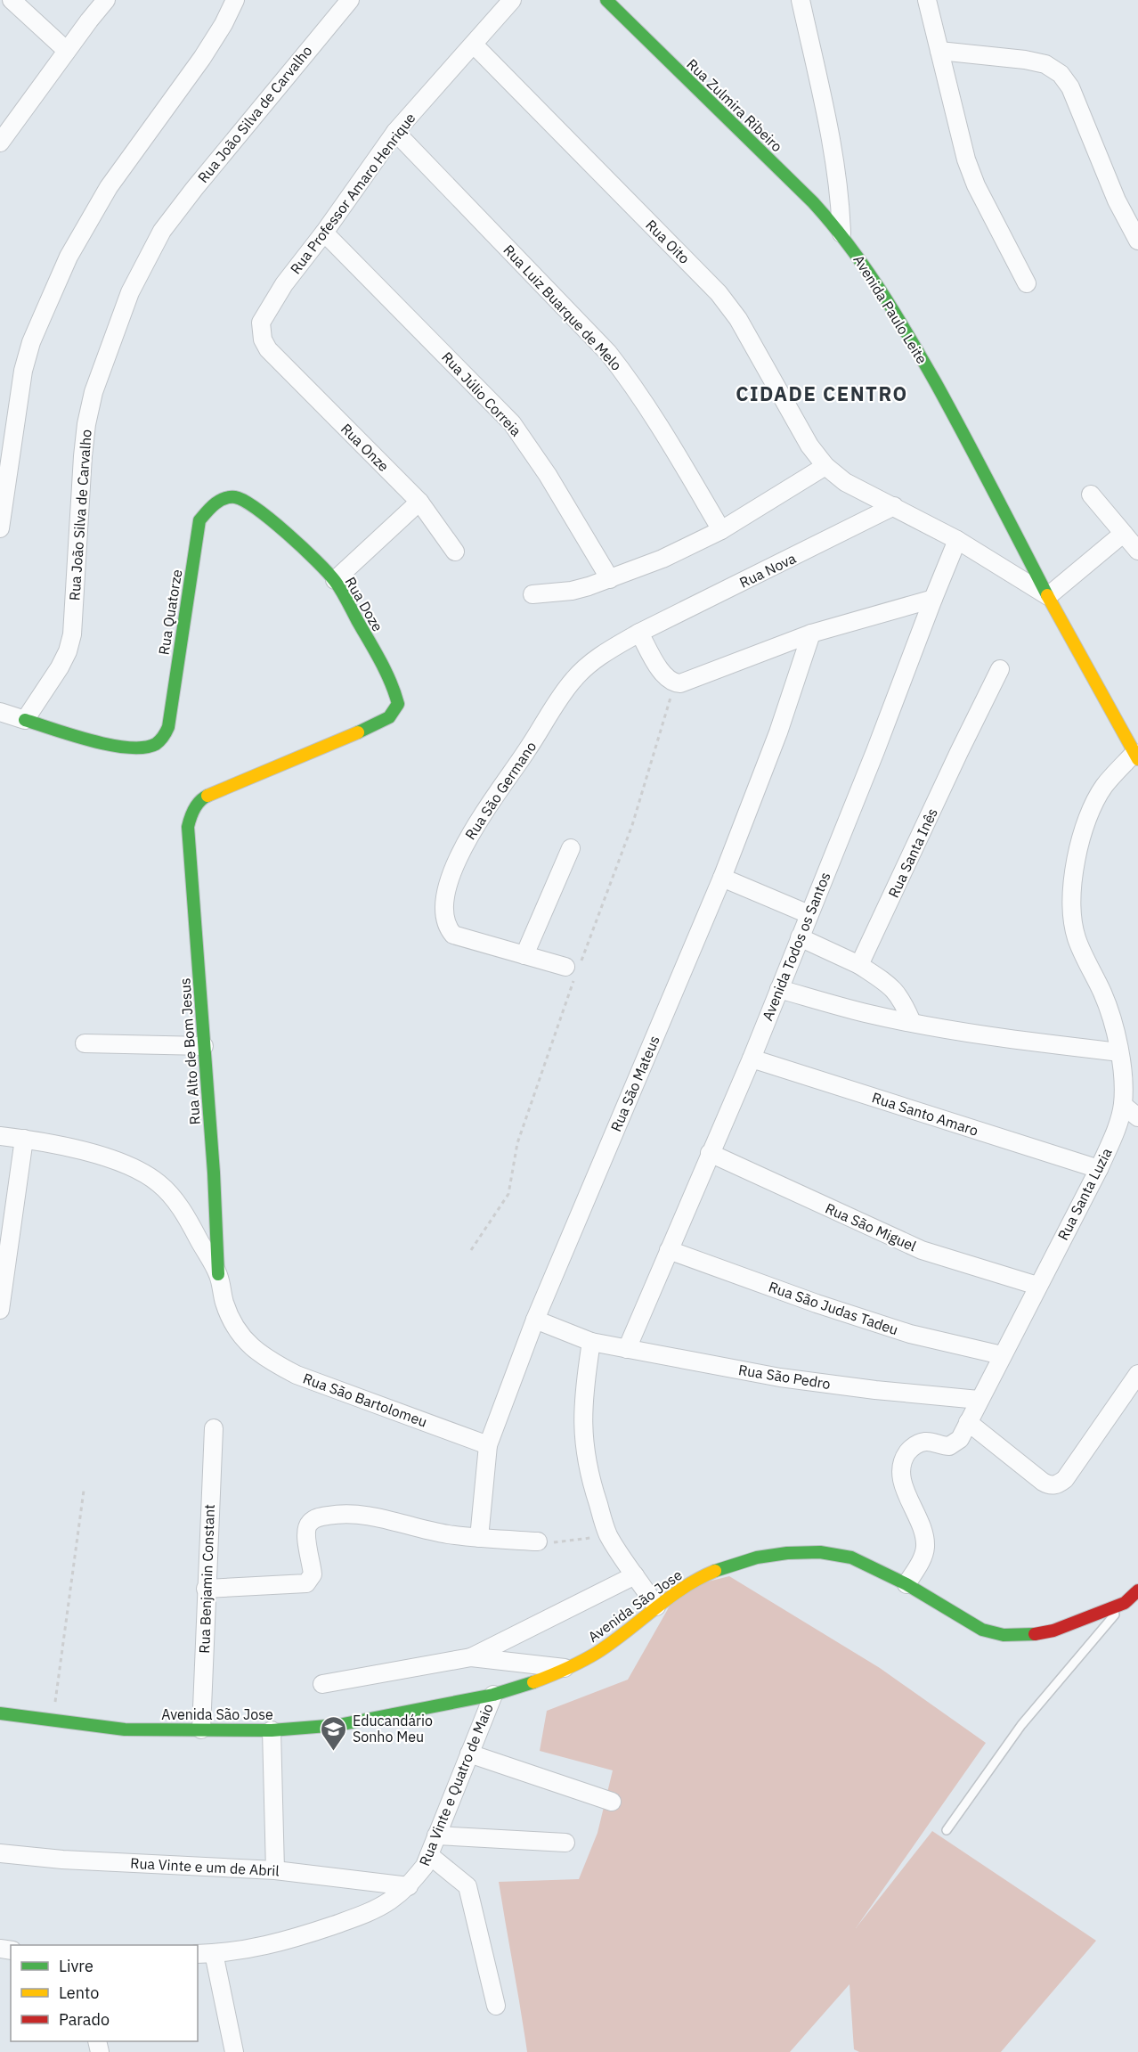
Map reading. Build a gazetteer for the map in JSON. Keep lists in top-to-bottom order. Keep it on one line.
{"streets":{"street":["Rua Zulmira Ribeiro","Rua João Silva de Carvalho","Rua Professor Amaro Henrique","Rua Oito","Rua Luiz Buarque de Melo","Avenida Paulo Leite","Rua Júlio Correia","Rua Onze","Rua Nova","Rua Doze","Rua Quatorze","Rua São Germano","Rua Santa Inês","Avenida Todos os Santos","Rua Alto de Bom Jesus","Rua São Mateus","Rua Santo Amaro","Rua Santa Luzia","Rua São Miguel","Rua São Judas Tadeu","Rua São Pedro","Rua São Bartolomeu","Rua Benjamin Constant","Avenida São Jose","Rua Vinte e Quatro de Maio","Rua Vinte e um de Abril"]},"crossings":[["Rua Zulmira Ribeiro","Avenida Paulo Leite"],["Rua João Silva de Carvalho","Rua Quatorze"],["Rua Professor Amaro Henrique","Rua Oito"],["Rua Professor Amaro Henrique","Rua Luiz Buarque de Melo"],["Rua Professor Amaro Henrique","Rua Júlio Correia"],["Rua Professor Amaro Henrique","Rua Onze"],["Rua Oito","Avenida Paulo Leite"],["Rua Oito","Rua Nova"],["Rua Oito","Avenida Todos os Santos"],["Avenida Paulo Leite","Rua Santa Luzia"],["Rua Nova","Rua São Germano"],["Rua Doze","Rua Quatorze"],["Rua Doze","Rua Alto de Bom Jesus"],["Avenida Todos os Santos","Rua Santo Amaro"],["Avenida Todos os Santos","Rua São Miguel"],["Avenida Todos os Santos","Rua São Judas Tadeu"],["Avenida Todos os Santos","Rua São Pedro"],["Rua Alto de Bom Jesus","Rua São Bartolomeu"],["Rua São Mateus","Rua São Pedro"],["Rua São Mateus","Rua São Bartolomeu"],["Rua Santo Amaro","Rua Santa Luzia"],["Rua Santa Luzia","Rua São Miguel"],["Rua Santa Luzia","Rua São Judas Tadeu"],["Rua Santa Luzia","Rua São Pedro"],["Rua Santa Luzia","Avenida São Jose"],["Rua Benjamin Constant","Avenida São Jose"],["Avenida São Jose","Rua Vinte e Quatro de Maio"],["Rua Vinte e Quatro de Maio","Rua Vinte e um de Abril"]],"districts":["CIDADE CENTRO"],"places":{"school or university":["Educandário Sonho Meu"]},"legend":["Livre","Lento","Parado"]}
